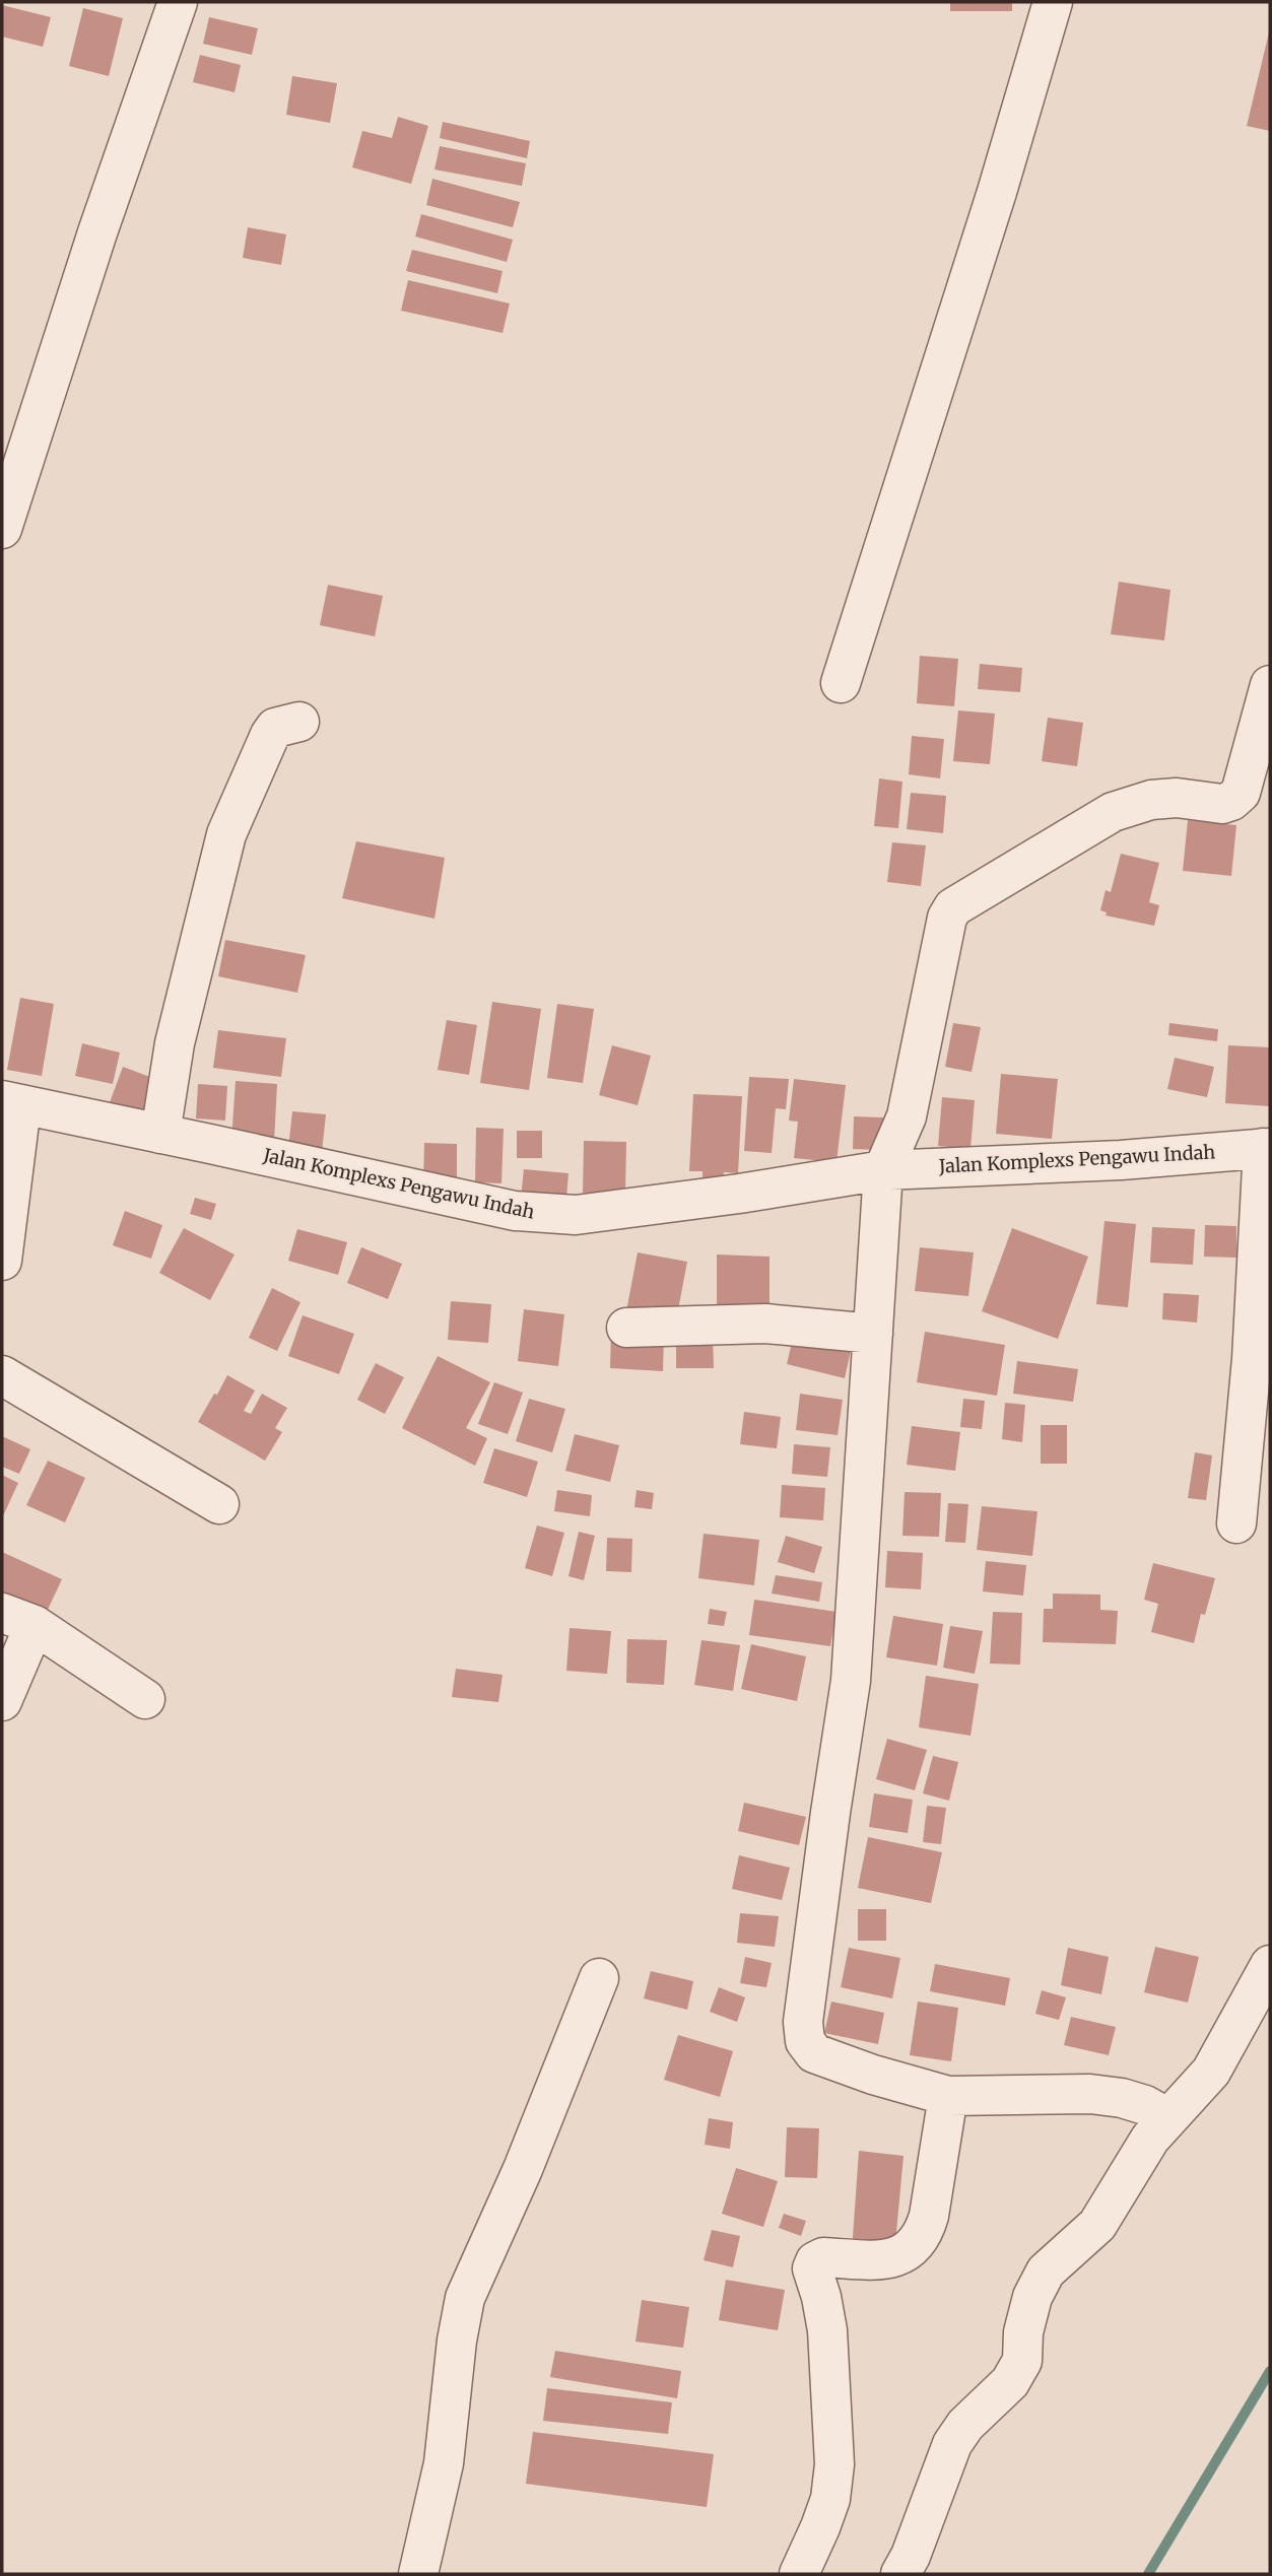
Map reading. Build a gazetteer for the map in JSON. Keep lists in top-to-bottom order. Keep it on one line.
{"streets":{"street":["Jalan Komplexs Pengawu Indah"]}}
